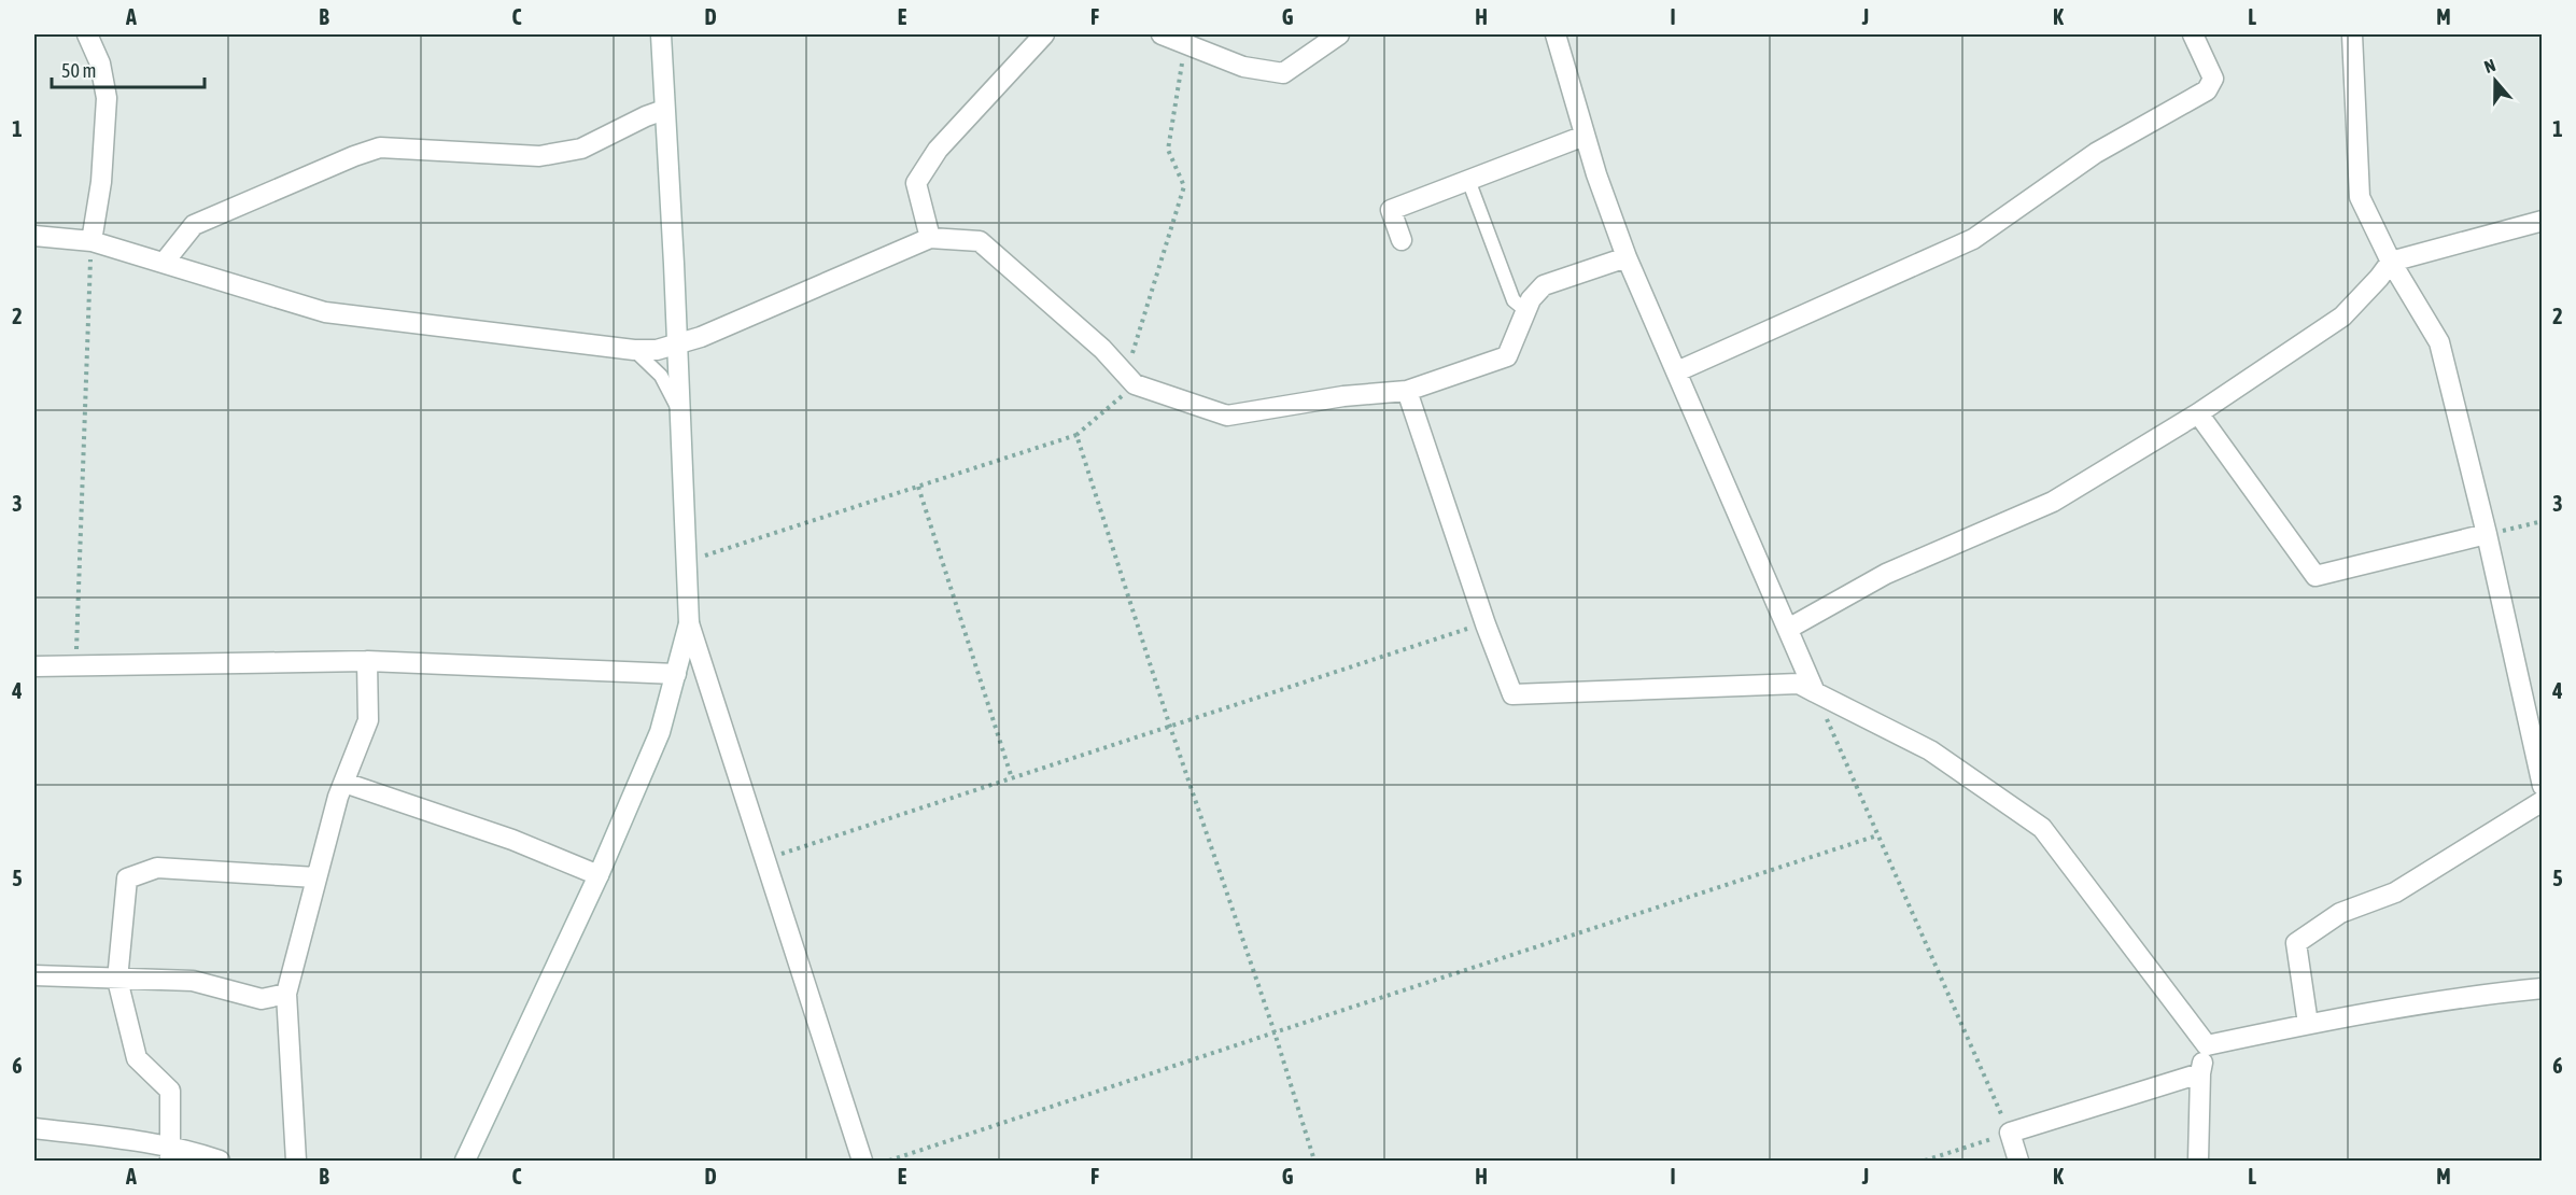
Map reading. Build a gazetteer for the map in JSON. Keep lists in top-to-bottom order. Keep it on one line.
{"scale_bar":"50 m","north":"top","grid":{"columns":["A","B","C","D","E","F","G","H","I","J","K","L","M"],"rows":["1","2","3","4","5","6"]}}
